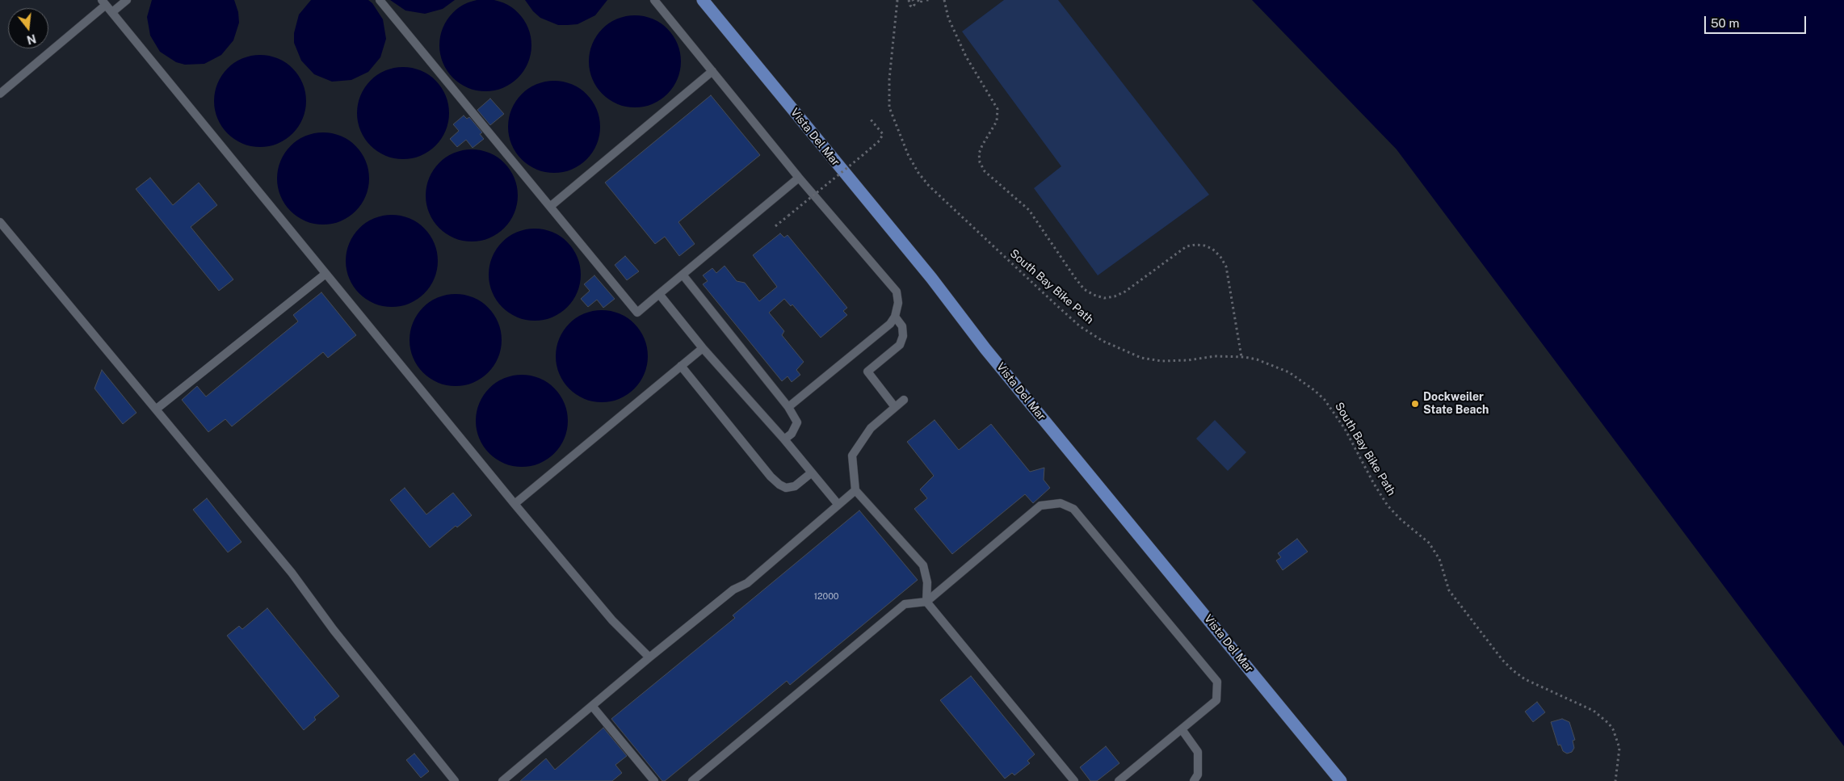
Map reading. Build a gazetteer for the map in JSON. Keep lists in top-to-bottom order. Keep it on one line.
{"streets":{"main road":["Vista Del Mar"],"path":["South Bay Bike Path"]},"places":["Dockweiler State Beach"],"house_numbers":["12000"],"scale_bar":"50 m","north":"bottom"}
